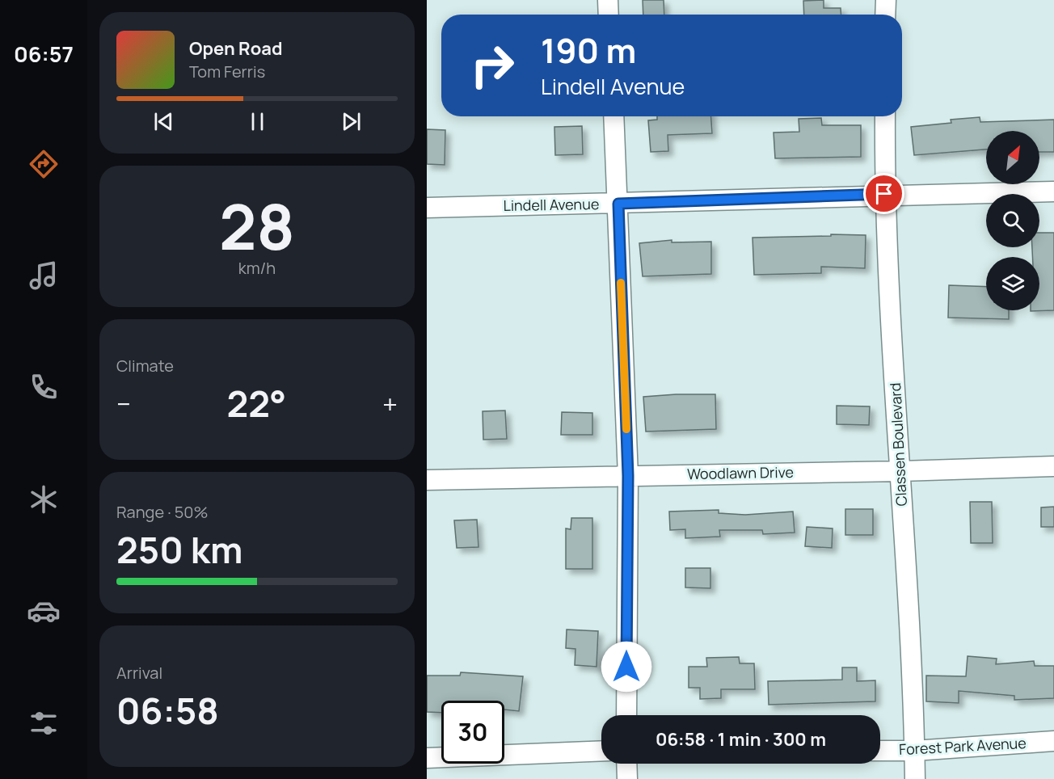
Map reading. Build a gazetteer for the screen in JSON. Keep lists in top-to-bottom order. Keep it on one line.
{"streets":{"street":["Lindell Avenue","Classen Boulevard","Woodlawn Drive","Forest Park Avenue"]},"crossings":[["Lindell Avenue","Classen Boulevard"],["Classen Boulevard","Woodlawn Drive"],["Classen Boulevard","Forest Park Avenue"]],"north":"top right","page":{"tabs":"06:57","turn":["190 m","Lindell Avenue"],"song":["Open Road","Tom Ferris"],"tile":[["28","km/h"],"Climate",["Range · 50%","250 km"],["Arrival","06:58"]],"heat":["−","22°","+"],"limit":"30","trip":"06:58 · 1 min · 300 m"}}
